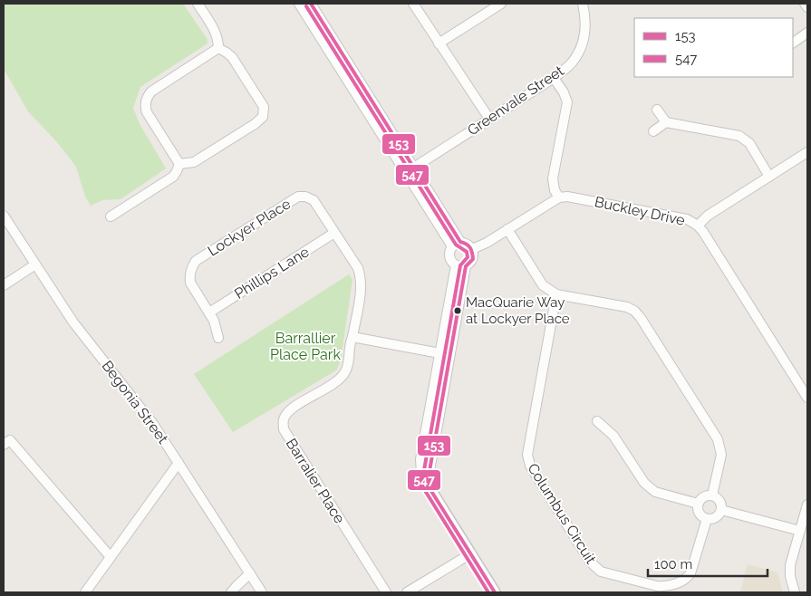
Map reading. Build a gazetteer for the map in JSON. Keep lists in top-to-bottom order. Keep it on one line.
{"streets":{"street":["Greenvale Street","Buckley Drive","Lockyer Place","Phillips Lane","Begonia Street","Barralier Place","Columbus Circuit"]},"crossings":[["Lockyer Place","Phillips Lane"],["Lockyer Place","Barralier Place"]],"parks":["Barrallier Place Park"],"places":["MacQuarie Way at Lockyer Place"],"lines":["transit line 153","transit line 547"],"legend":["153","547"],"scale_bar":"100 m"}
